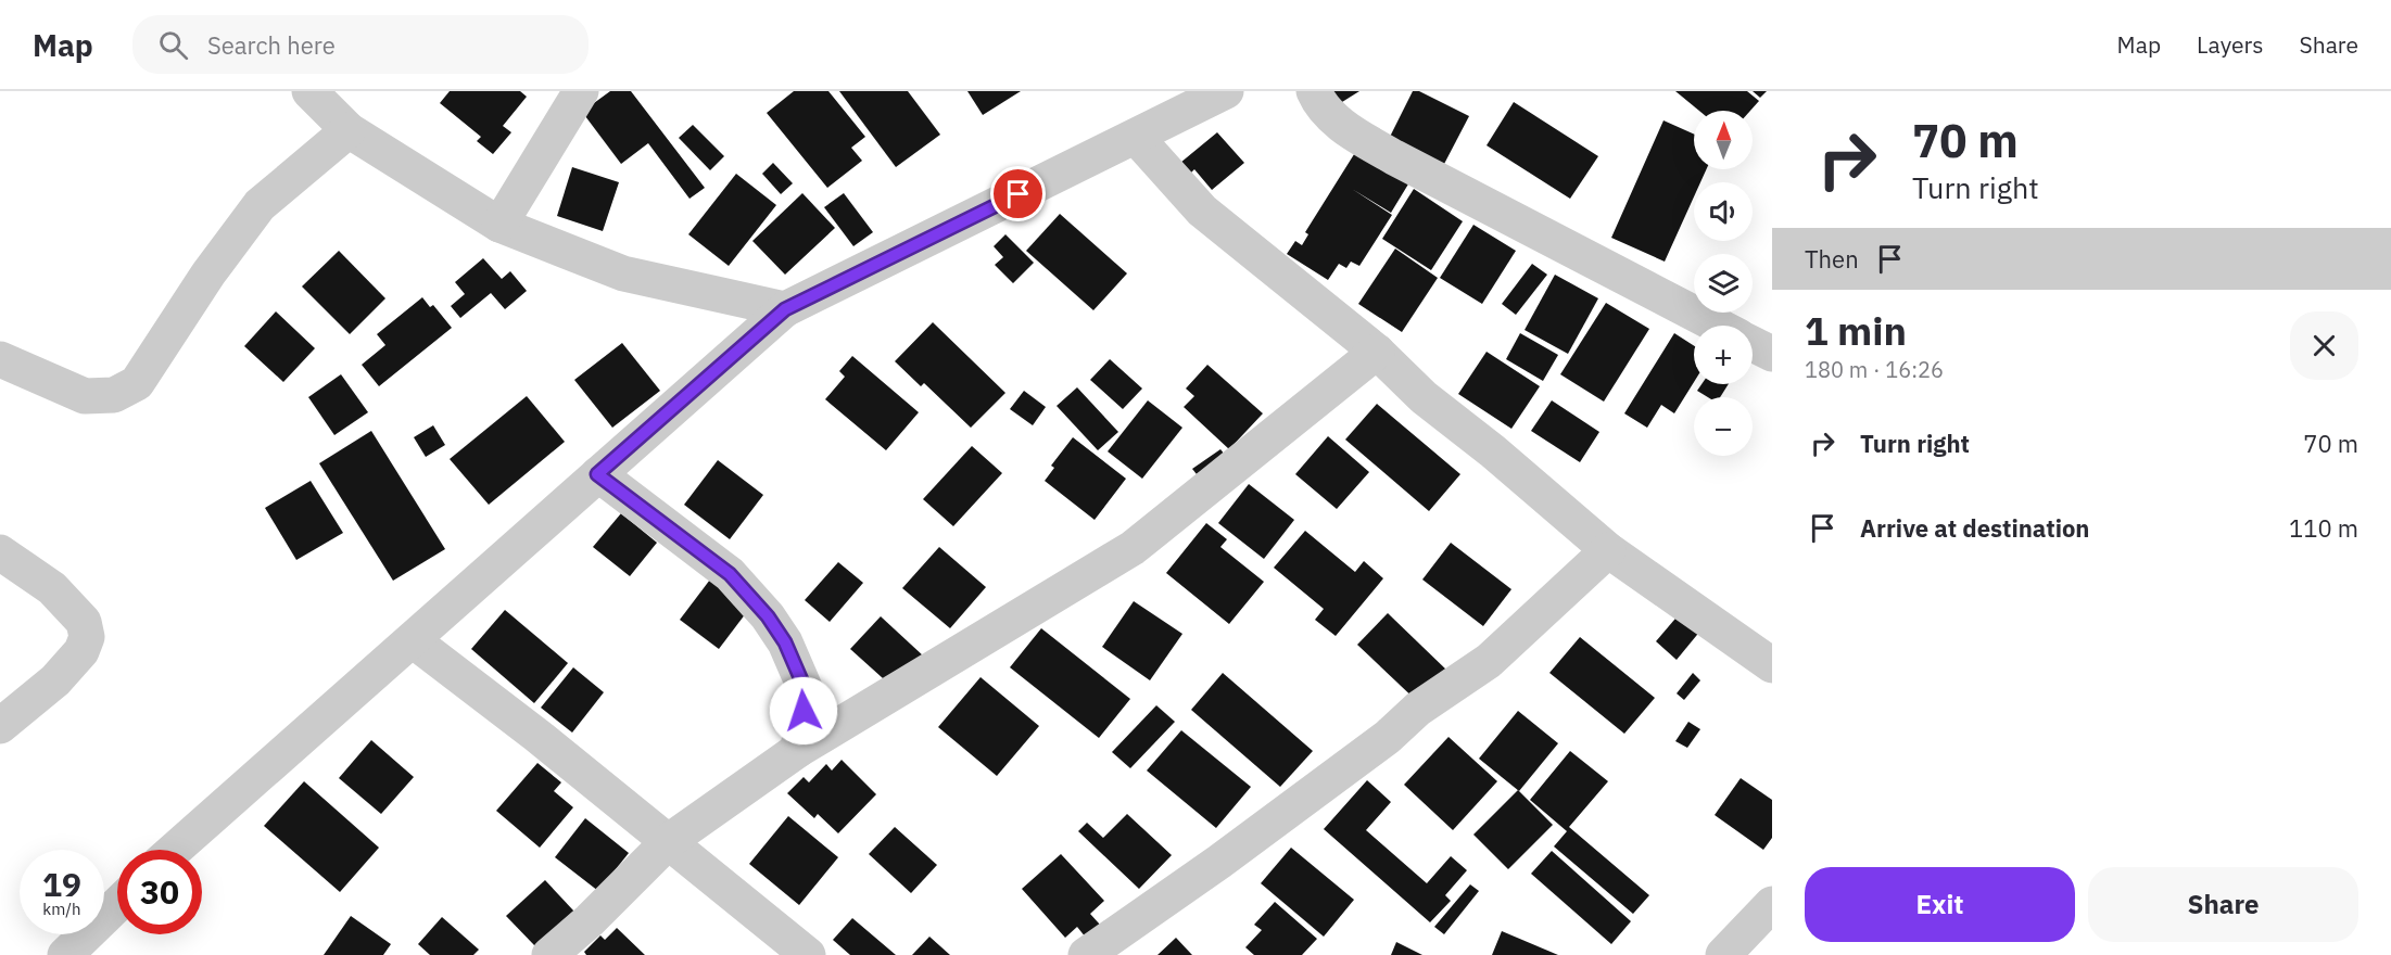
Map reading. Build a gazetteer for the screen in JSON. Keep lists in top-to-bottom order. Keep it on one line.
{"north":"top","page":{"header":"Map","search":"Search here","nav":["Map","Layers","Share"],"turn":["70 m","Turn right"],"map_buttons":["+","−"],"then":"Then","heading":["1 min","180 m · 16:26"],"list":[{"name":"Turn right","value":"70 m"},{"name":"Arrive at destination","value":"110 m"}],"speed":"19 km/h","limit":"30","buttons":["Exit","Share"]}}
